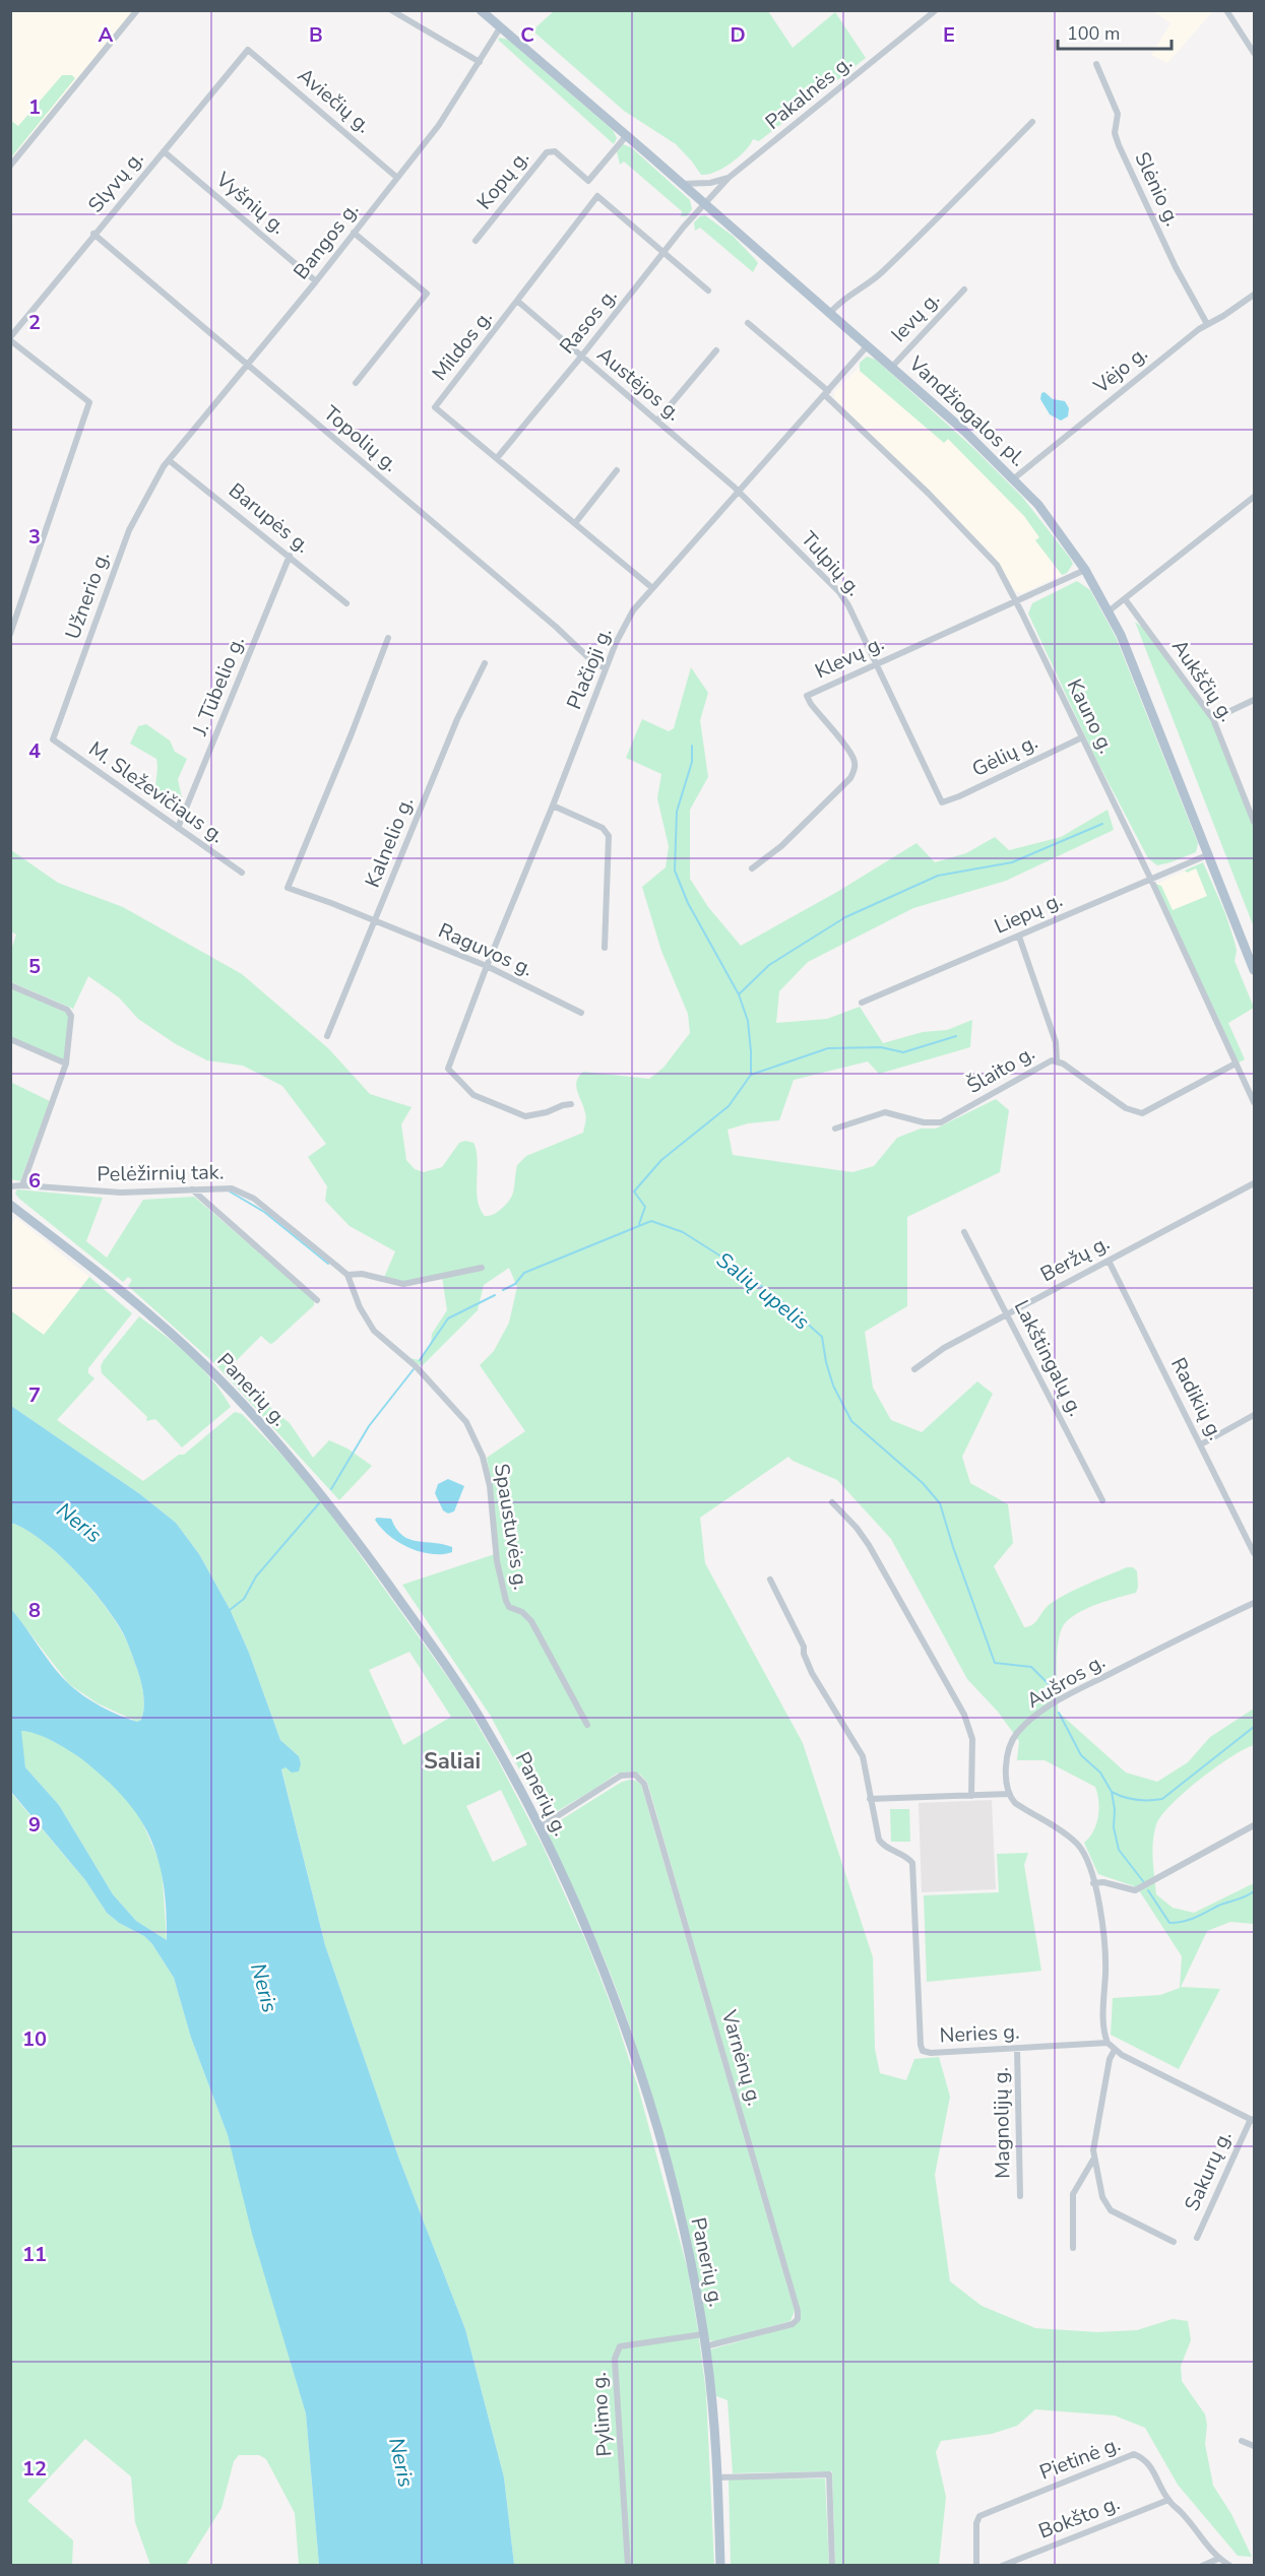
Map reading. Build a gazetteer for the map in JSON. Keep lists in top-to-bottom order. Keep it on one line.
{"streets":{"main road":["Vandžiogalos pl.","Panerių g."],"street":["Pakalnės g.","Aviečių g.","Kopų g.","Slyvų g.","Slėnio g.","Vyšnių g.","Bangos g.","Ievų g.","Rasos g.","Mildos g.","Vėjo g.","Austėjos g.","Topolių g.","Barupės g.","Tulpių g.","Užnerio g.","Klevų g.","Plačioji g.","Aukščių g.","J. Tūbelio g.","Kauno g.","Gėlių g.","M. Sleževičiaus g.","Kalnelio g.","Liepų g.","Raguvos g.","Šlaito g.","Pelėžirnių tak.","Beržų g.","Lakštingalų g.","Radikių g.","Spaustuvės g.","Aušros g.","Neries g.","Varnėnų g.","Magnolijų g.","Sakurų g.","Pylimo g.","Pietinė g.","Bokšto g."]},"crossings":[["Pakalnės g.","Rasos g."],["Pakalnės g.","Vandžiogalos pl."],["Aviečių g.","Slyvų g."],["Aviečių g.","Bangos g."],["Kopų g.","Vandžiogalos pl."],["Slyvų g.","Vyšnių g."],["Slyvų g.","Topolių g."],["Slėnio g.","Vėjo g."],["Vyšnių g.","Bangos g."],["Bangos g.","Vandžiogalos pl."],["Bangos g.","Topolių g."],["Bangos g.","Barupės g."],["Bangos g.","Užnerio g."],["Ievų g.","Vandžiogalos pl."],["Rasos g.","Mildos g."],["Rasos g.","Austėjos g."],["Rasos g.","Vandžiogalos pl."],["Mildos g.","Austėjos g."],["Mildos g.","Plačioji g."],["Vėjo g.","Vandžiogalos pl."],["Austėjos g.","Tulpių g."],["Austėjos g.","Plačioji g."],["Vandžiogalos pl.","Klevų g."],["Vandžiogalos pl.","Plačioji g."],["Vandžiogalos pl.","Liepų g."],["Topolių g.","Plačioji g."],["Barupės g.","J. Tūbelio g."],["Tulpių g.","Klevų g."],["Tulpių g.","Plačioji g."],["Tulpių g.","Gėlių g."],["Užnerio g.","M. Sleževičiaus g."],["Klevų g.","Kauno g."],["Plačioji g.","Kauno g."],["Plačioji g.","Raguvos g."],["J. Tūbelio g.","M. Sleževičiaus g."],["Kauno g.","Gėlių g."],["Kauno g.","Liepų g."],["Kauno g.","Šlaito g."],["Kalnelio g.","Raguvos g."],["Pelėžirnių tak.","Spaustuvės g."],["Beržų g.","Lakštingalų g."],["Beržų g.","Radikių g."],["Panerių g.","Varnėnų g."],["Panerių g.","Pylimo g."],["Neries g.","Magnolijų g."],["Pietinė g.","Bokšto g."]],"districts":["Saliai"],"water":["Salių upelis","Neris"],"scale_bar":"100 m","grid":{"columns":["A","B","C","D","E"],"rows":["1","2","3","4","5","6","7","8","9","10","11","12"]}}
